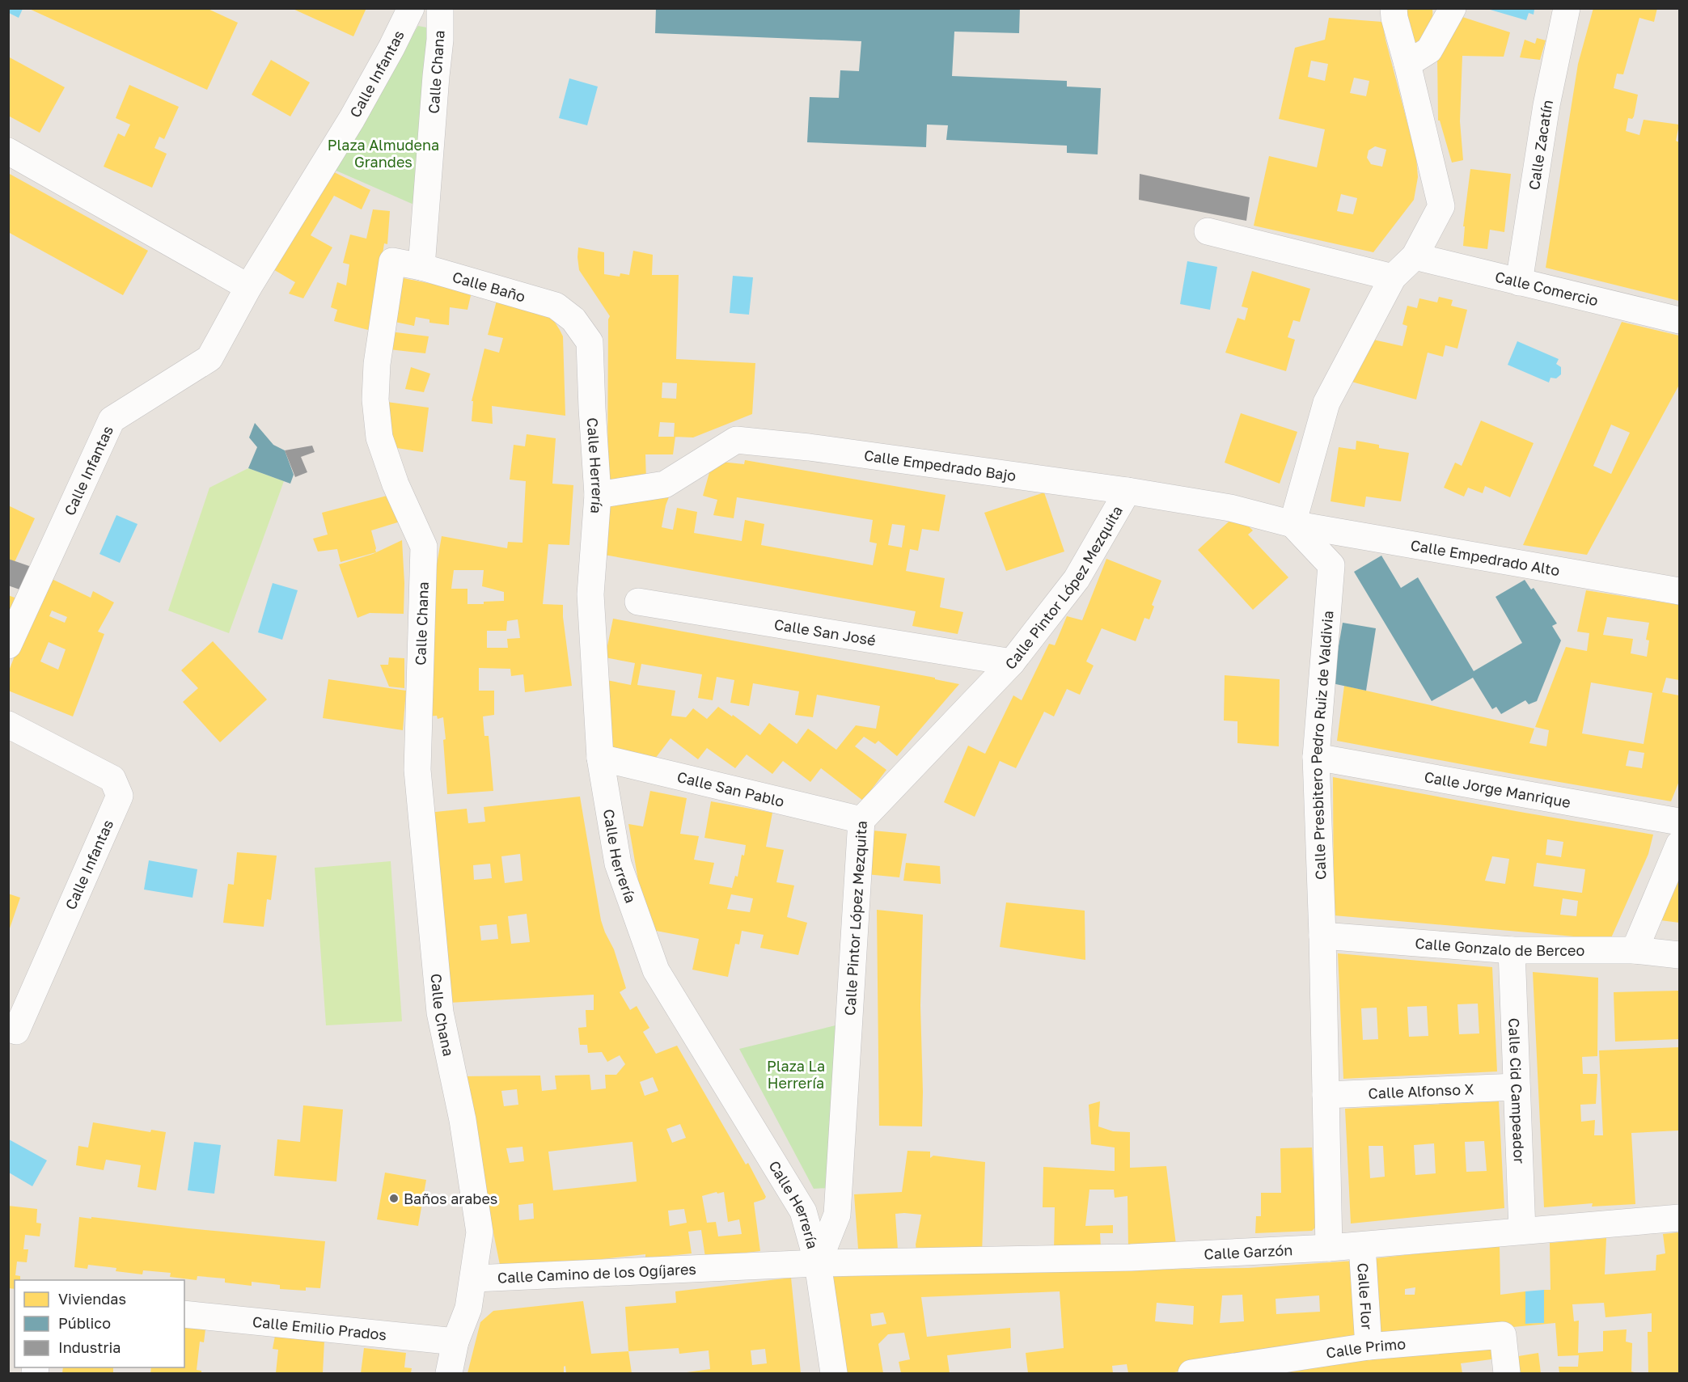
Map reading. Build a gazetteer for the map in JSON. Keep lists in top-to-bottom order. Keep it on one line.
{"streets":{"street":["Calle Chana","Calle Infantas","Calle Zacatín","Calle Baño","Calle Comercio","Calle Empedrado Bajo","Calle Herrería","Calle Empedrado Alto","Calle Pintor López Mezquita","Calle San José","Calle Presbitero Pedro Ruiz de Valdivia","Calle San Pablo","Calle Jorge Manrique","Calle Gonzalo de Berceo","Calle Cid Campeador","Calle Alfonso X","Calle Garzón","Calle Camino de los Ogíjares","Calle Flor","Calle Emilio Prados","Calle Primo"]},"crossings":[["Calle Chana","Calle Baño"],["Calle Chana","Calle Camino de los Ogíjares"],["Calle Zacatín","Calle Comercio"],["Calle Baño","Calle Herrería"],["Calle Empedrado Bajo","Calle Herrería"],["Calle Empedrado Bajo","Calle Empedrado Alto"],["Calle Empedrado Bajo","Calle Pintor López Mezquita"],["Calle Empedrado Bajo","Calle Presbitero Pedro Ruiz de Valdivia"],["Calle Herrería","Calle Pintor López Mezquita"],["Calle Herrería","Calle San Pablo"],["Calle Herrería","Calle Garzón"],["Calle Herrería","Calle Camino de los Ogíjares"],["Calle Empedrado Alto","Calle Presbitero Pedro Ruiz de Valdivia"],["Calle Pintor López Mezquita","Calle San José"],["Calle Pintor López Mezquita","Calle San Pablo"],["Calle Pintor López Mezquita","Calle Garzón"],["Calle Pintor López Mezquita","Calle Camino de los Ogíjares"],["Calle Presbitero Pedro Ruiz de Valdivia","Calle Jorge Manrique"],["Calle Presbitero Pedro Ruiz de Valdivia","Calle Gonzalo de Berceo"],["Calle Presbitero Pedro Ruiz de Valdivia","Calle Alfonso X"],["Calle Presbitero Pedro Ruiz de Valdivia","Calle Garzón"],["Calle Gonzalo de Berceo","Calle Cid Campeador"],["Calle Cid Campeador","Calle Alfonso X"],["Calle Cid Campeador","Calle Garzón"],["Calle Garzón","Calle Camino de los Ogíjares"],["Calle Garzón","Calle Flor"],["Calle Flor","Calle Primo"]],"parks":["Plaza Almudena Grandes","Plaza La Herrería"],"places":["Baños arabes"],"legend":["Viviendas","Público","Industria"]}
